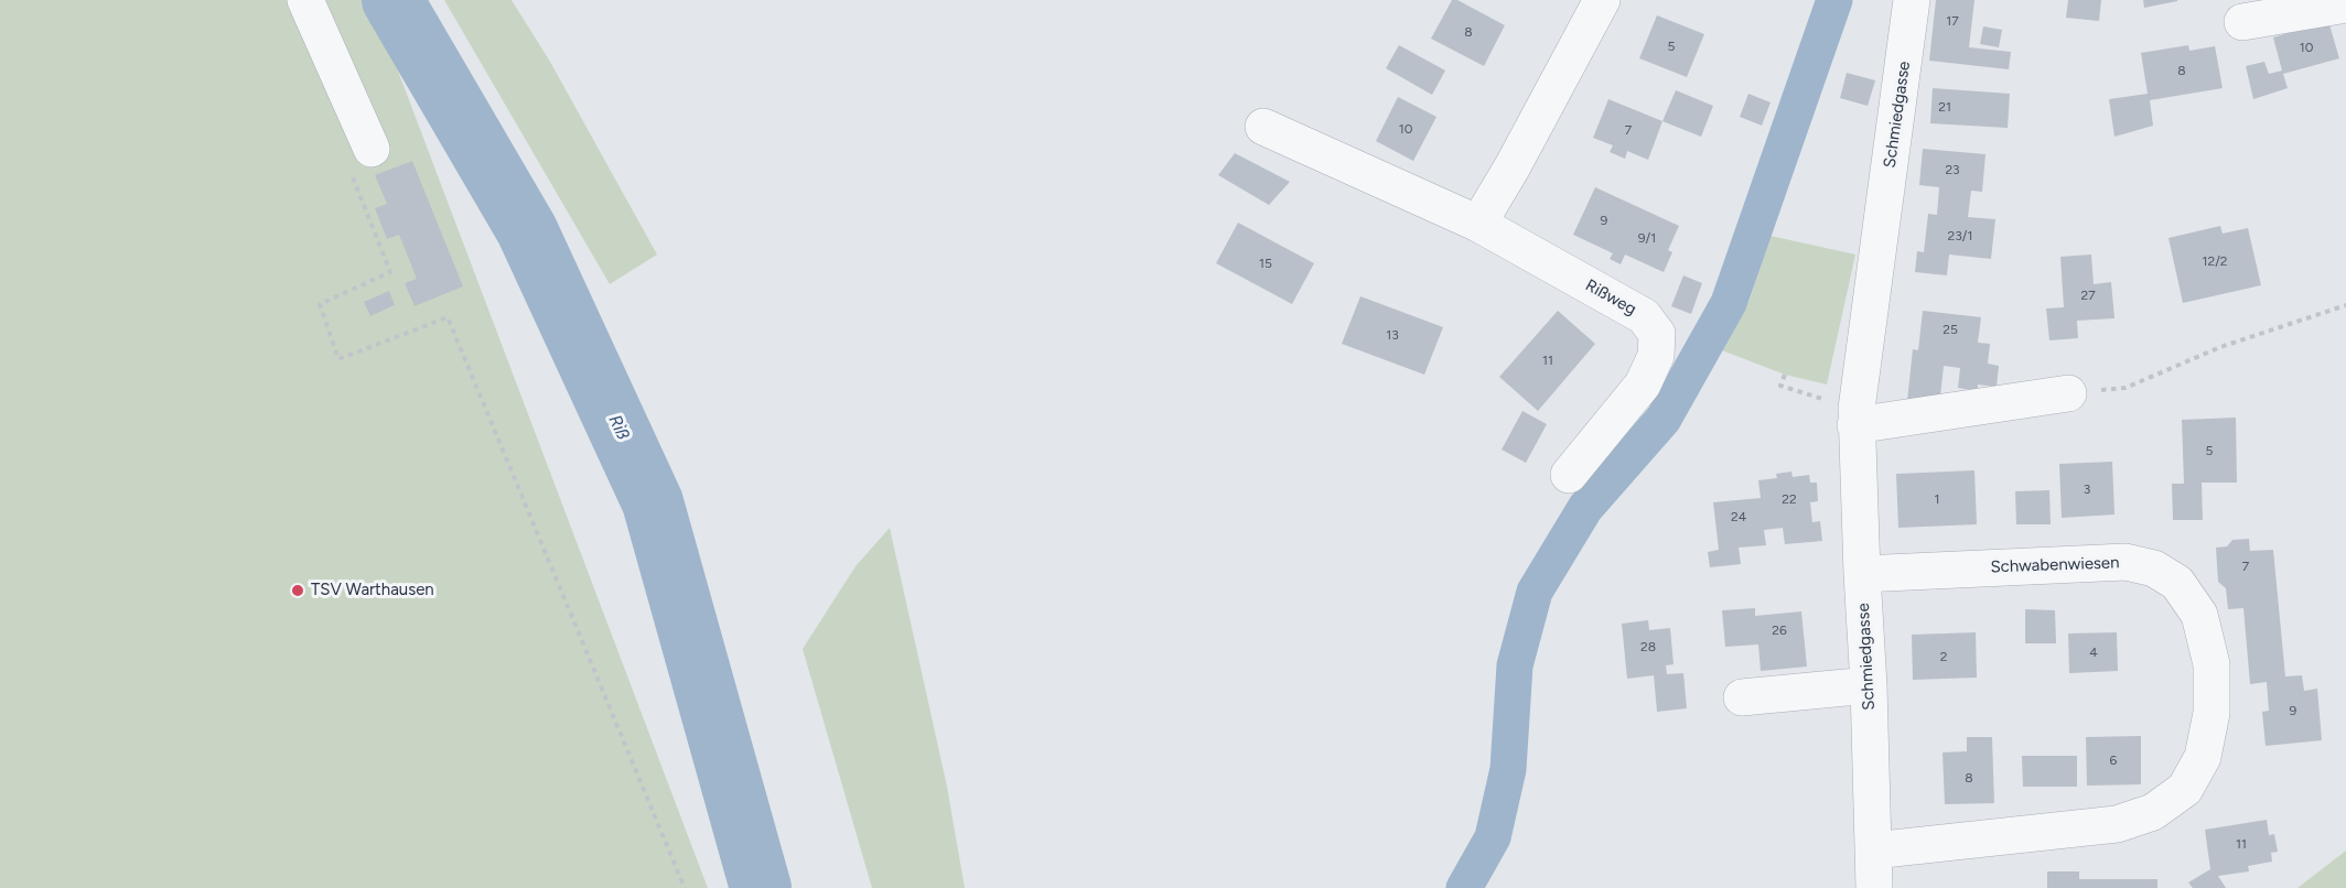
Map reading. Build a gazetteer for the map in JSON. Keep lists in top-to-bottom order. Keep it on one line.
{"streets":{"street":["Schmiedgasse","Rißweg","Schwabenwiesen"]},"crossings":[["Schmiedgasse","Schwabenwiesen"]],"water":["Riß"],"places":["TSV Warthausen"],"house_numbers":["17","8","5","10","8","21","10","7","23","9","23/1","9/1","12/2","15","27","25","13","11","5","3","22","1","24","7","26","28","4","2","9","6","8","11"]}
